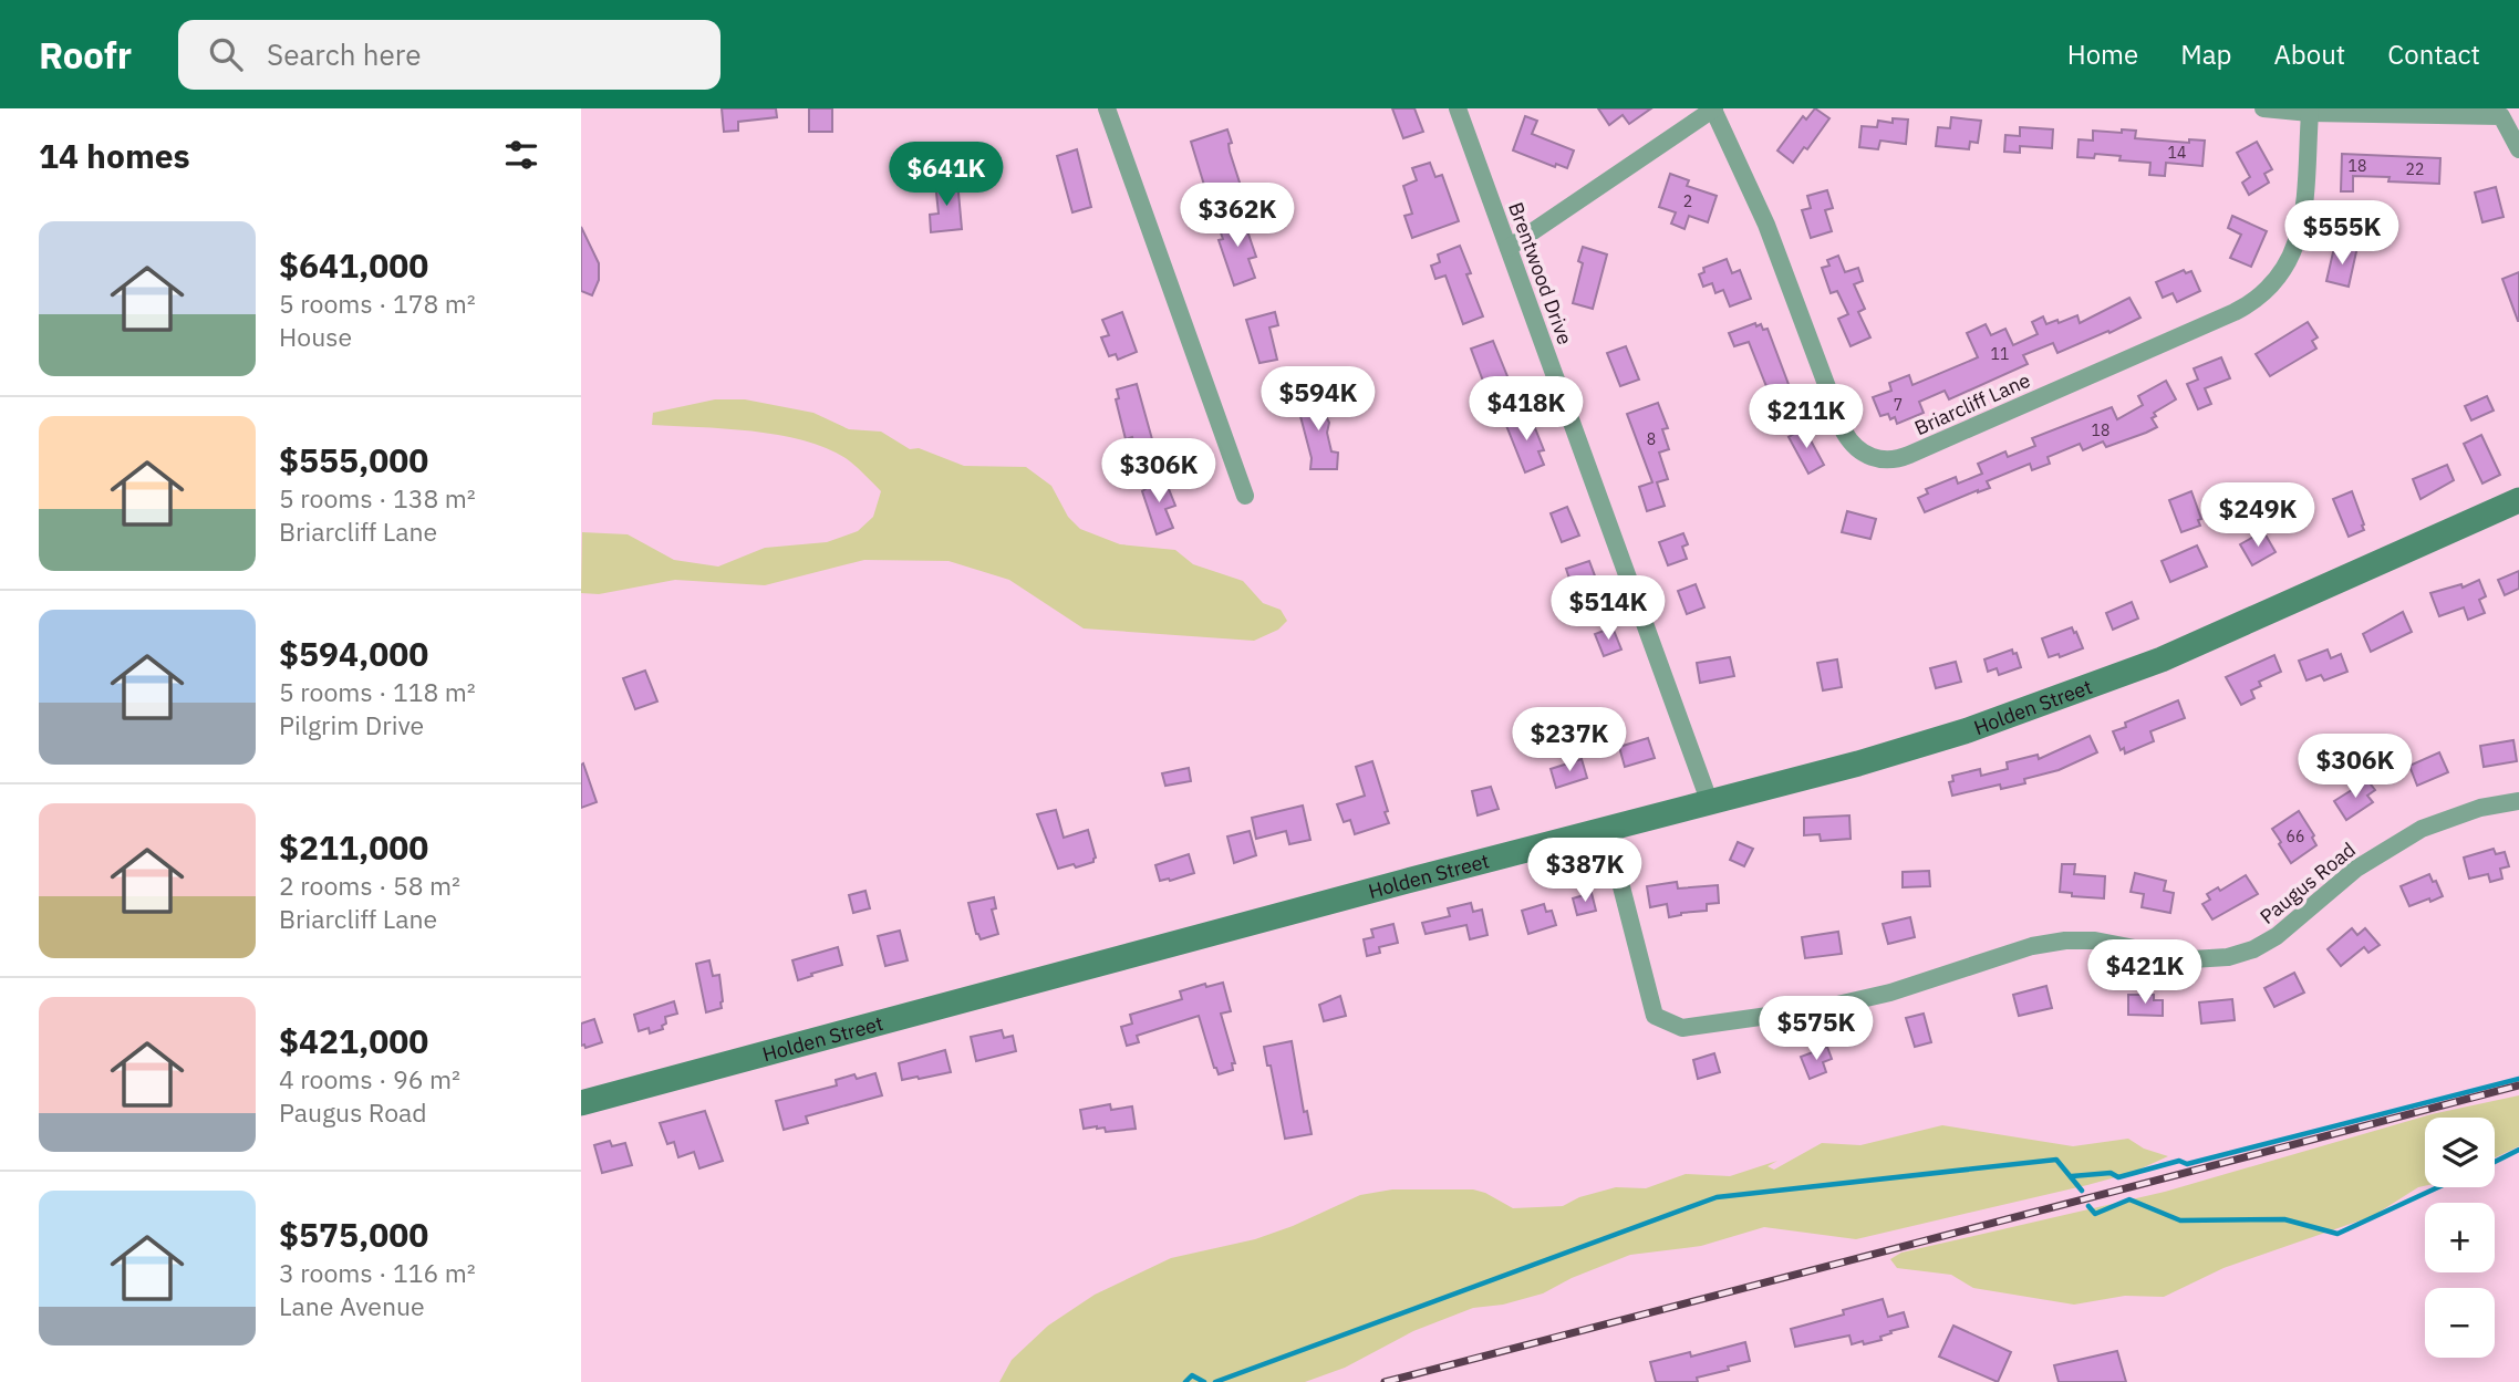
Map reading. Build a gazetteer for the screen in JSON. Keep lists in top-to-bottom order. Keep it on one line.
{"streets":{"main road":["Holden Street"],"street":["Brentwood Drive","Briarcliff Lane","Paugus Road"]},"crossings":[["Brentwood Drive","Holden Street"],["Holden Street","Paugus Road"]],"house_numbers":["14","18","22","2","11","7","18","8","66"],"page":{"header":"Roofr","search":"Search here","nav":["Home","Map","About","Contact"],"heading":"14 homes","price":["$641K","$362K","$555K","$594K","$418K","$211K","$306K","$249K","$514K","$237K","$306K","$387K","$421K","$575K"],"list":[{"name":"$641,000","note":"5 rooms · 178 m² · House"},{"name":"$555,000","note":"5 rooms · 138 m² · Briarcliff Lane"},{"name":"$594,000","note":"5 rooms · 118 m² · Pilgrim Drive"},{"name":"$211,000","note":"2 rooms · 58 m² · Briarcliff Lane"},{"name":"$421,000","note":"4 rooms · 96 m² · Paugus Road"},{"name":"$575,000","note":"3 rooms · 116 m² · Lane Avenue"}],"map_buttons":["+","−"]}}
